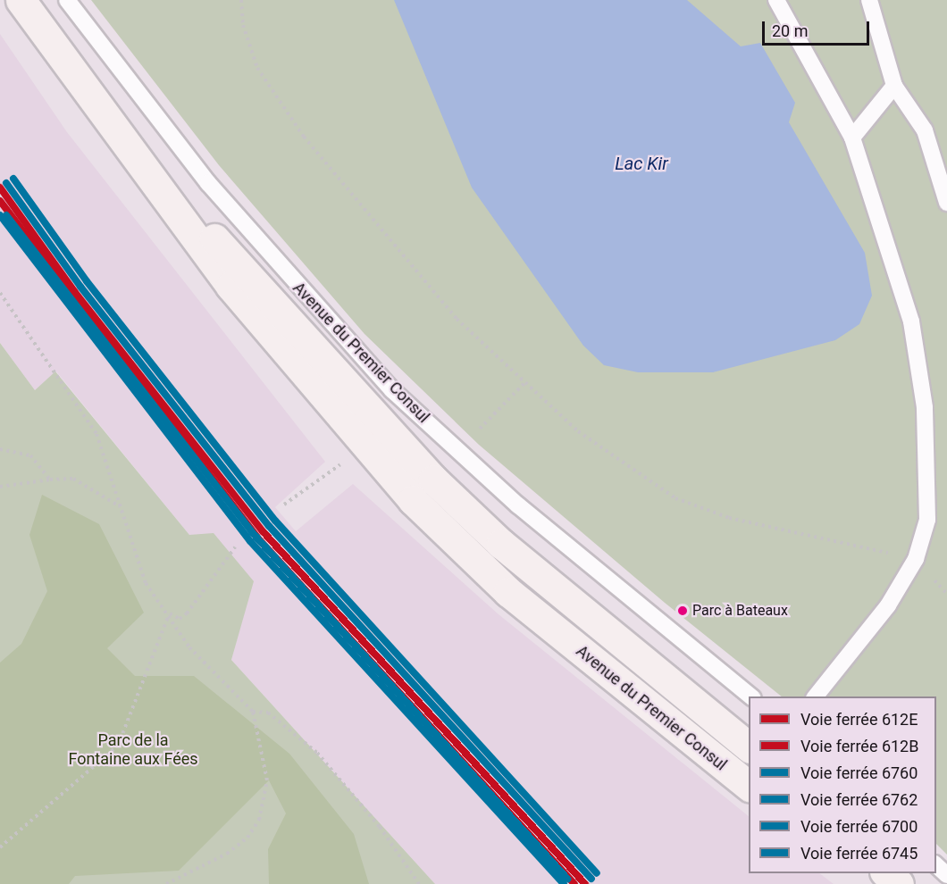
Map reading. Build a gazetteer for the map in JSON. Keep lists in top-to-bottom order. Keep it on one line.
{"streets":{"main road":["Avenue du Premier Consul"]},"water":["Lac Kir"],"parks":["Parc de la Fontaine aux Fées"],"places":["Parc à Bateaux"],"lines":["rail line 6700","rail line 6760","rail line 612E","rail line 612B","rail line 6762","rail line 6745"],"legend":["Voie ferrée 612E","Voie ferrée 612B","Voie ferrée 6760","Voie ferrée 6762","Voie ferrée 6700","Voie ferrée 6745"],"scale_bar":"20 m"}
